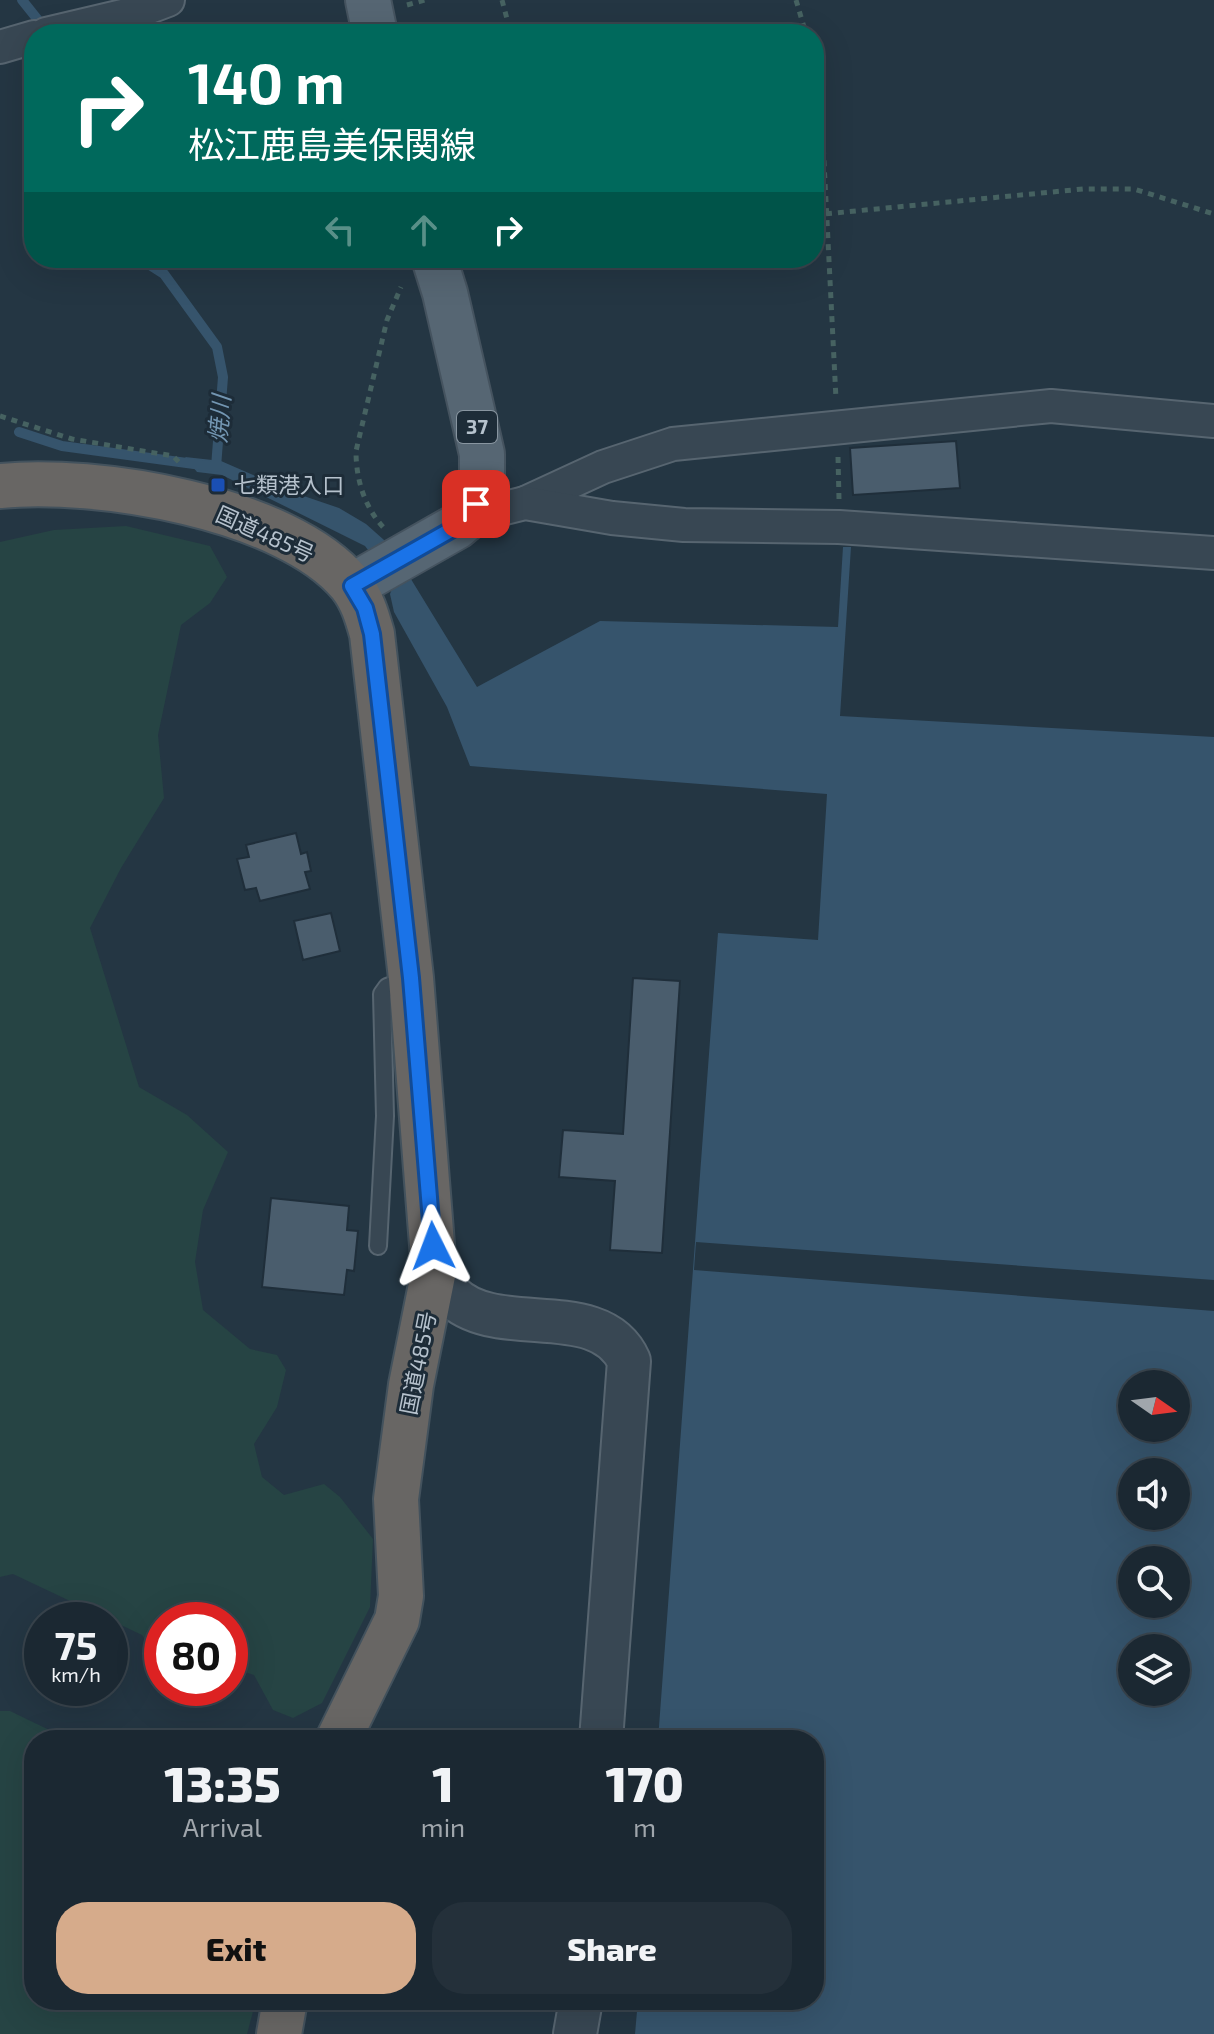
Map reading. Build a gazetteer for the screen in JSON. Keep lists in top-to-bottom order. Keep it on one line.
{"streets":{"highway":["国道485号"],"main road":["37"]},"water":["焼川"],"places":{"transit":["七類港入口"]},"north":"right","page":{"turn":["140 m","松江鹿島美保関線"],"speed":"75 km/h","limit":"80","eta":["13:35","Arrival","1","min","170","m"],"buttons":["Exit","Share"]}}
